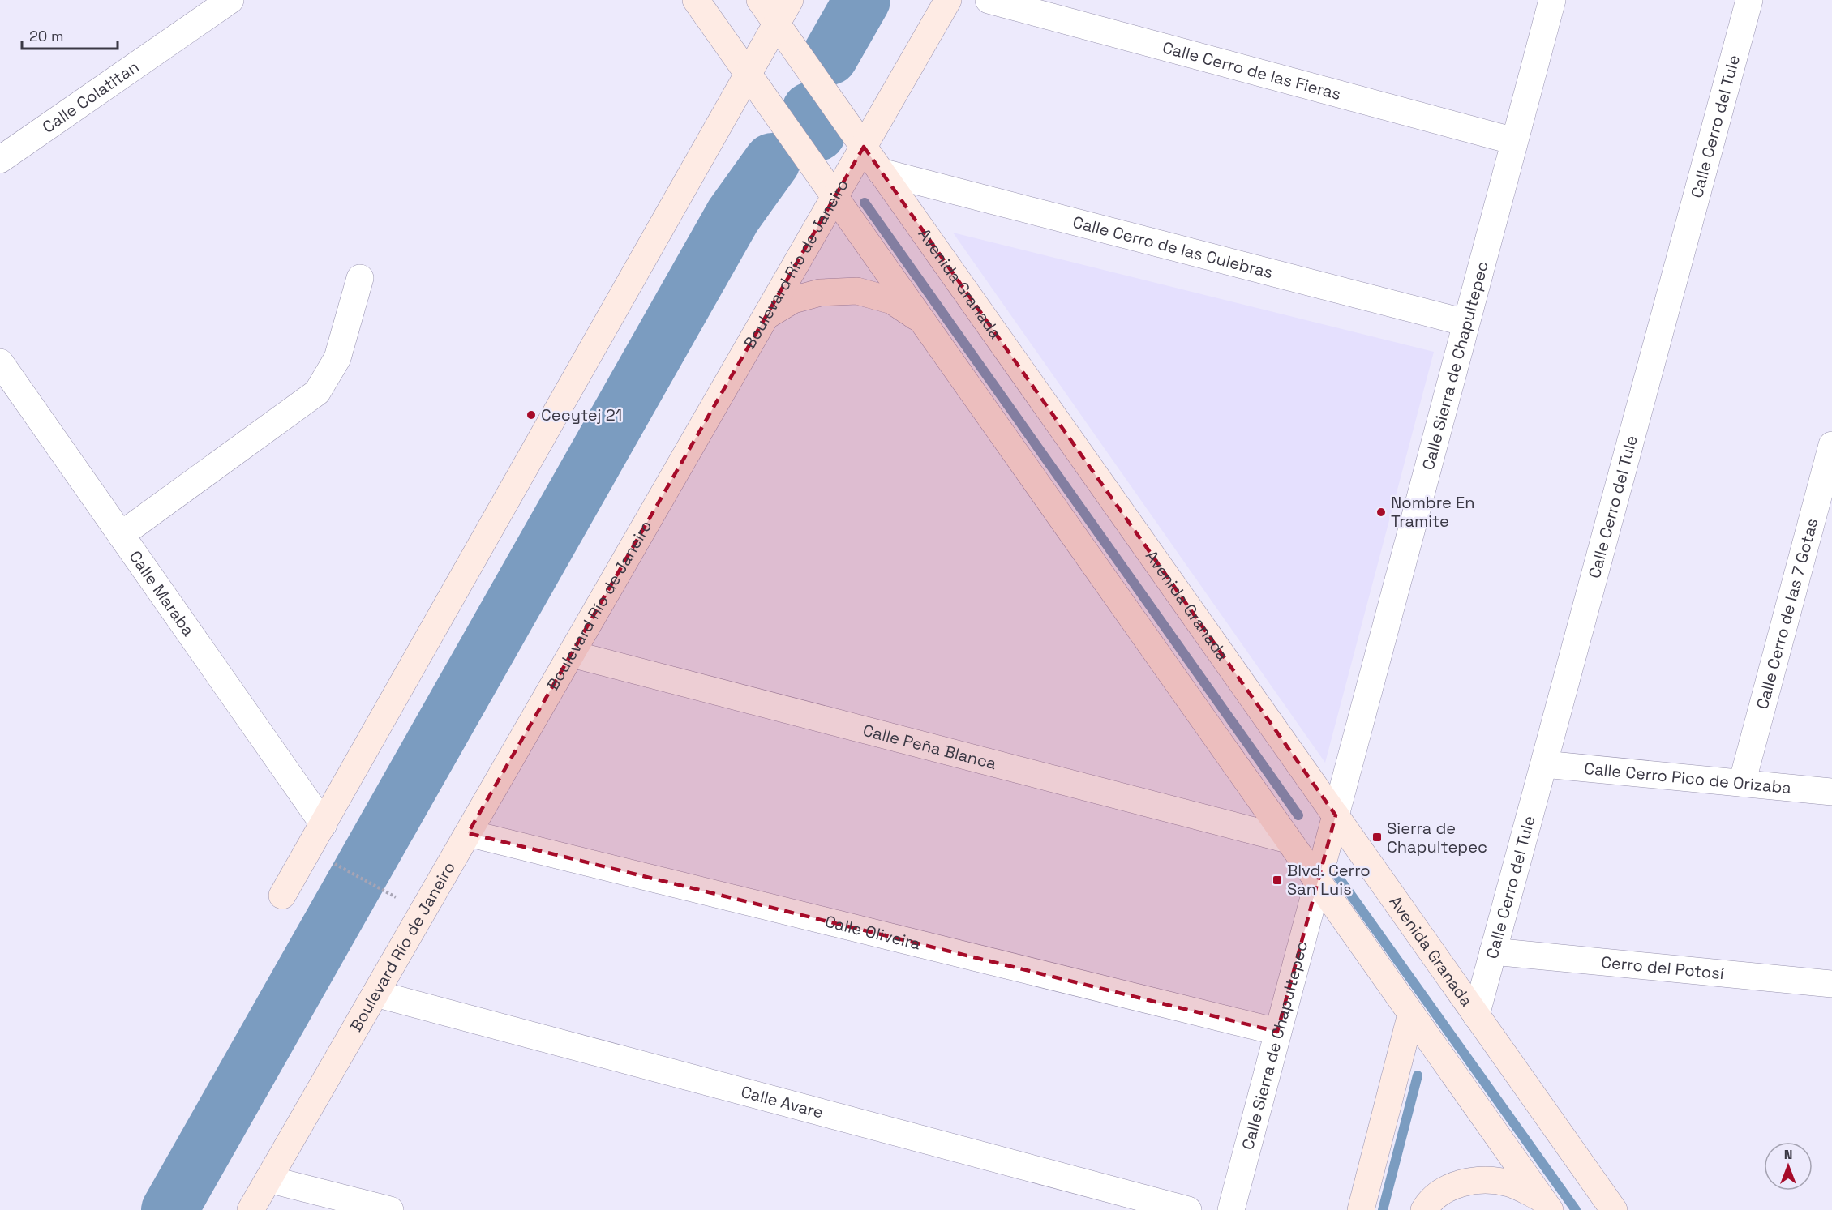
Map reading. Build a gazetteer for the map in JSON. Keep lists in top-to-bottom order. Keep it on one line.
{"streets":{"street":["Calle Cerro de las Fieras","Calle Colatitan","Calle Cerro del Tule","Calle Cerro de las Culebras","Boulevard Río de Janeiro","Avenida Granada","Calle Sierra de Chapultepec","Calle Maraba","Calle Cerro de las 7 Gotas","Calle Peña Blanca","Calle Cerro Pico de Orizaba","Calle Oliveira","Cerro del Potosí","Calle Avare"]},"crossings":[["Calle Cerro de las Fieras","Calle Sierra de Chapultepec"],["Calle Cerro del Tule","Avenida Granada"],["Calle Cerro del Tule","Calle Cerro Pico de Orizaba"],["Calle Cerro del Tule","Cerro del Potosí"],["Calle Cerro de las Culebras","Avenida Granada"],["Calle Cerro de las Culebras","Calle Sierra de Chapultepec"],["Boulevard Río de Janeiro","Avenida Granada"],["Boulevard Río de Janeiro","Calle Peña Blanca"],["Boulevard Río de Janeiro","Calle Oliveira"],["Boulevard Río de Janeiro","Calle Avare"],["Avenida Granada","Calle Sierra de Chapultepec"],["Calle Sierra de Chapultepec","Calle Oliveira"],["Calle Cerro de las 7 Gotas","Calle Cerro Pico de Orizaba"]],"places":{"other":["Cecytej 21","Nombre En Tramite"],"transit":["Sierra de Chapultepec","Blvd. Cerro San Luis"]},"scale_bar":"20 m","north":"top"}
